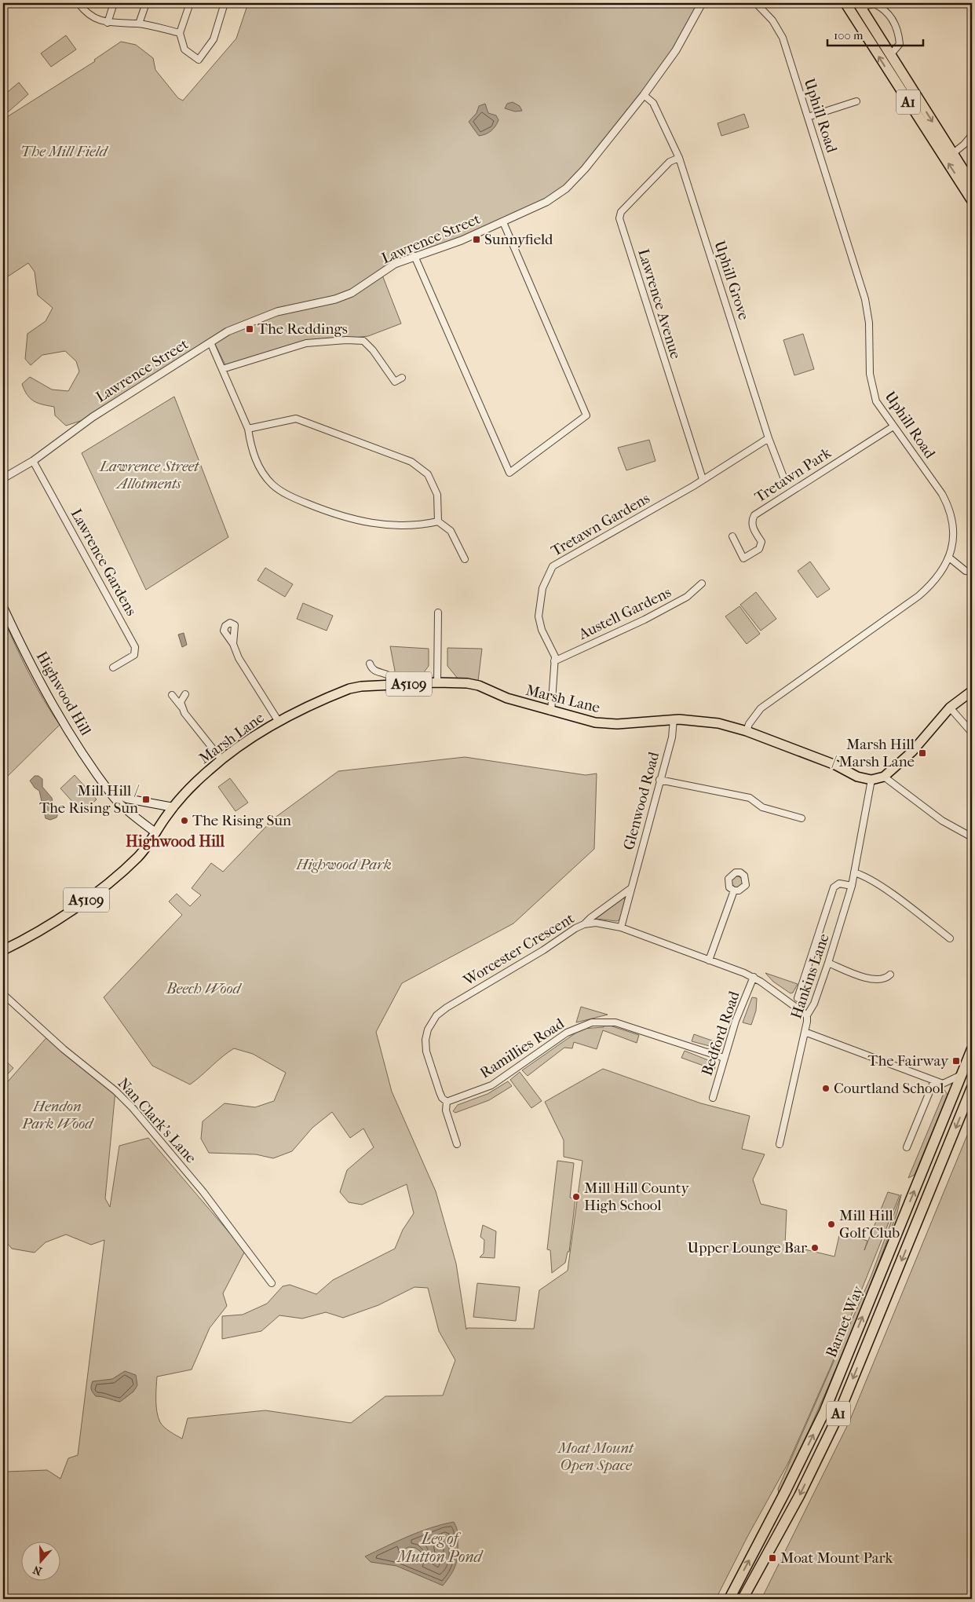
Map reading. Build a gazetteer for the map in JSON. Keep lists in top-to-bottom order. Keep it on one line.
{"streets":{"highway":["A1","Barnet Way"],"main road":["A5109","Highwood Hill","Marsh Lane"],"street":["Uphill Road","Lawrence Street","Uphill Grove","Lawrence Avenue","Tretawn Park","Tretawn Gardens","Lawrence Gardens","Austell Gardens","Glenwood Road","Worcester Crescent","Hankins Lane","Bedford Road","Ramillies Road","Nan Clark's Lane"]},"crossings":[["Uphill Road","Tretawn Park"],["Uphill Road","Marsh Lane"],["Lawrence Street","Uphill Grove"],["Lawrence Street","Lawrence Gardens"],["Uphill Grove","Lawrence Avenue"],["Uphill Grove","Tretawn Gardens"],["Lawrence Avenue","Tretawn Gardens"],["Tretawn Gardens","Austell Gardens"],["Tretawn Gardens","Marsh Lane"],["A5109","Highwood Hill"],["A5109","Marsh Lane"],["Highwood Hill","Marsh Lane"],["Marsh Lane","Glenwood Road"],["Marsh Lane","Hankins Lane"],["Glenwood Road","Worcester Crescent"],["Worcester Crescent","Hankins Lane"],["Worcester Crescent","Bedford Road"],["Worcester Crescent","Ramillies Road"],["Bedford Road","Ramillies Road"]],"districts":["Highwood Hill"],"water":["Leg of Mutton Pond"],"parks":["The Mill Field","Lawrence Street Allotments","Highwood Park","Beech Wood","Hendon Park Wood","Moat Mount Open Space"],"places":{"transit":["Sunnyfield","The Reddings","Marsh Hill / Marsh Lane","Mill Hill / The Rising Sun","The Fairway","Moat Mount Park"],"other":["The Rising Sun","Courtland School","Mill Hill County High School","Mill Hill Golf Club","Upper Lounge Bar"]},"scale_bar":"100 m","north":"bottom"}
